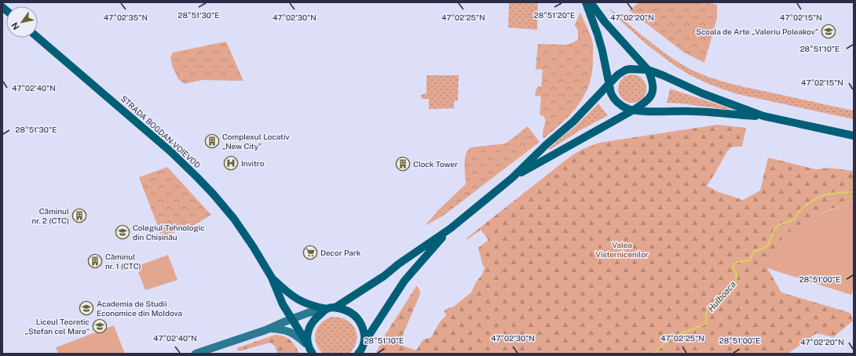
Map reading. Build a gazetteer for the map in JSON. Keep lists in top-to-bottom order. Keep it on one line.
{"streets":{"main road":["STRADA BOGDAN-VOIEVOD"]},"water":["Hulboaca"],"parks":["Valea Visternicenilor"],"places":{"school or university":["Școala de Arte „Valeriu Poleakov”","Colegiul Tehnologic din Chișinău","Academia de Studii Economice din Moldova","Liceul Teoretic „Ștefan cel Mare“"],"building":["Complexul Locativ „New City”","Clock Tower","Căminul nr. 2 (CTC)","Căminul nr. 1 (CTC)"],"hospital":["Invitro"],"supermarket":["Decor Park"]},"north":"bottom left","coordinates":["28°51'30\"E","28°51'20\"E","47°02'15\"N","47°02'35\"N","47°02'30\"N","47°02'25\"N","47°02'20\"N","28°51'10\"E","47°02'40\"N","28°51'00\"E"]}
